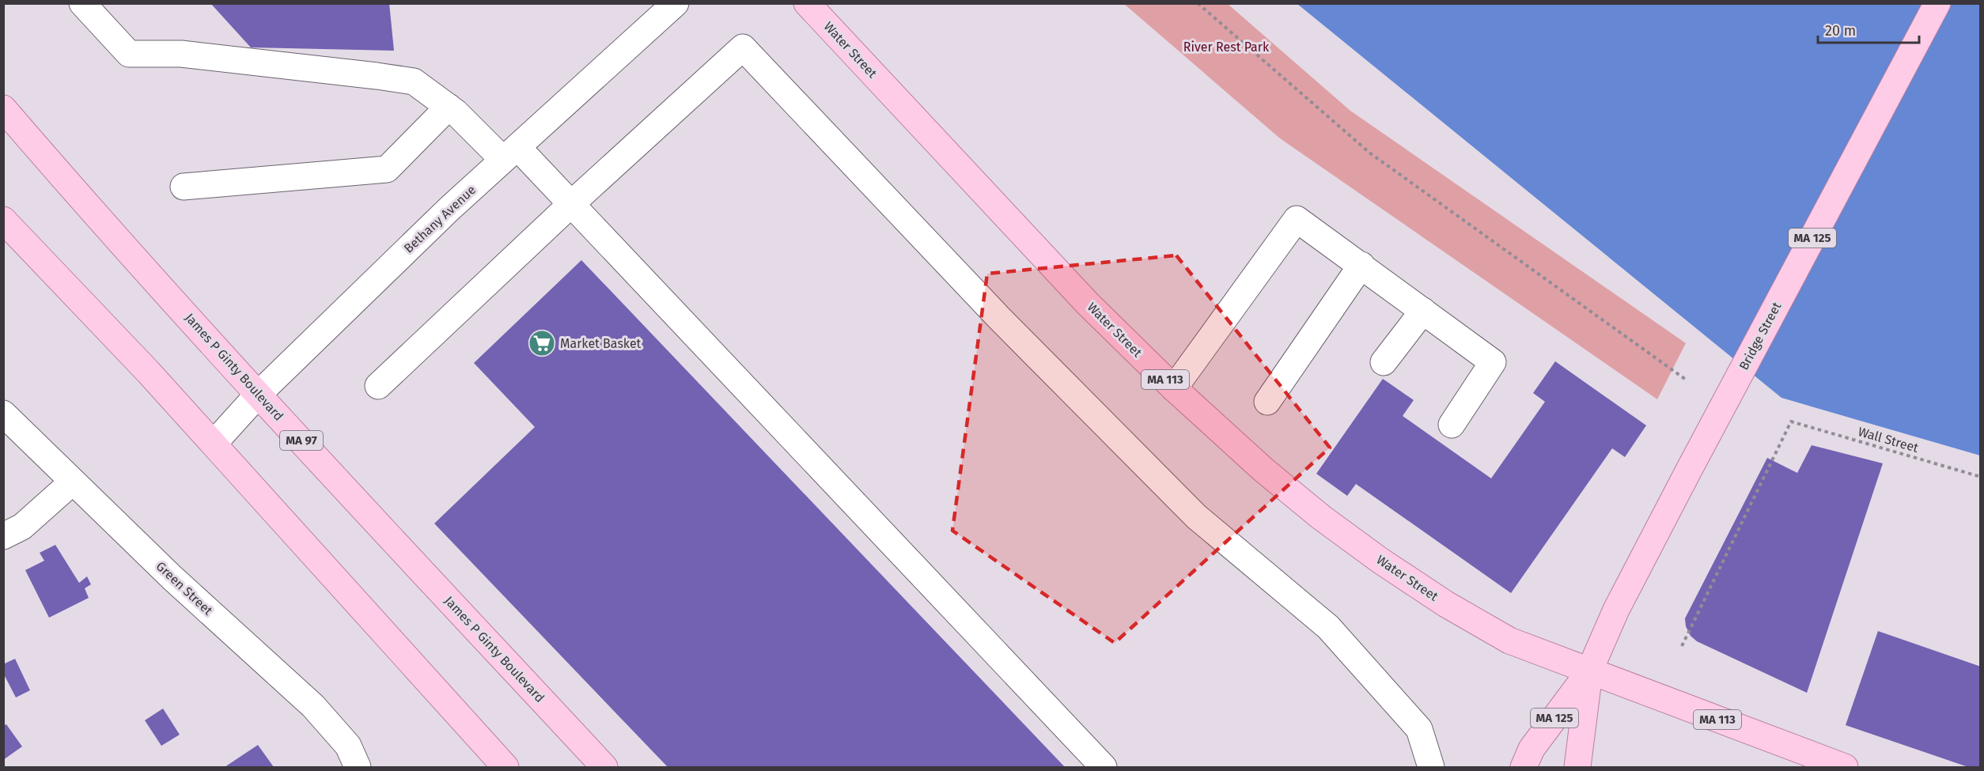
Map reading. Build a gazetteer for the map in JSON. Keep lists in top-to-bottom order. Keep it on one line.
{"streets":{"main road":["Water Street","MA 125","Bridge Street","James P Ginty Boulevard","MA 113","MA 97"],"street":["Bethany Avenue","Green Street"],"path":["Wall Street"]},"crossings":[["Water Street","MA 125"],["Water Street","Bridge Street"],["Water Street","MA 113"],["Bethany Avenue","James P Ginty Boulevard"],["MA 125","Bridge Street"],["MA 125","MA 113"],["Bridge Street","MA 113"]],"parks":["River Rest Park"],"places":{"supermarket":["Market Basket"]},"scale_bar":"20 m"}
